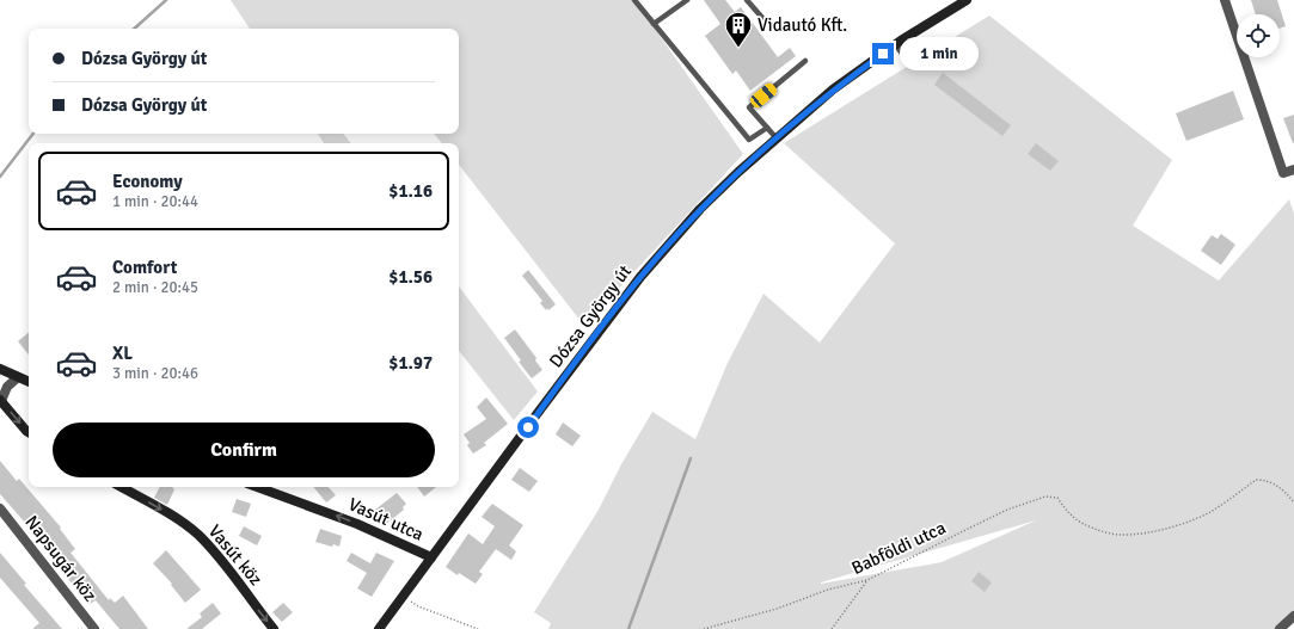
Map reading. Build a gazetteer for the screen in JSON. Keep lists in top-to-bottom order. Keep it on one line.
{"streets":{"main road":["Dózsa György út","Vasút utca","Vasút köz"],"street":["Napsugár köz"],"path":["Babföldi utca"]},"crossings":[["Dózsa György út","Vasút utca"]],"one_way":["Vasút utca","Vasút köz"],"places":{"building":["Vidautó Kft."]},"page":{"banner":["Dózsa György út","Dózsa György út"],"bubble":"1 min","list":[{"name":"Economy","note":"1 min · 20:44","value":"$1.16"},{"name":"Comfort","note":"2 min · 20:45","value":"$1.56"},{"name":"XL","note":"3 min · 20:46","value":"$1.97"}],"buttons":"Confirm"}}
